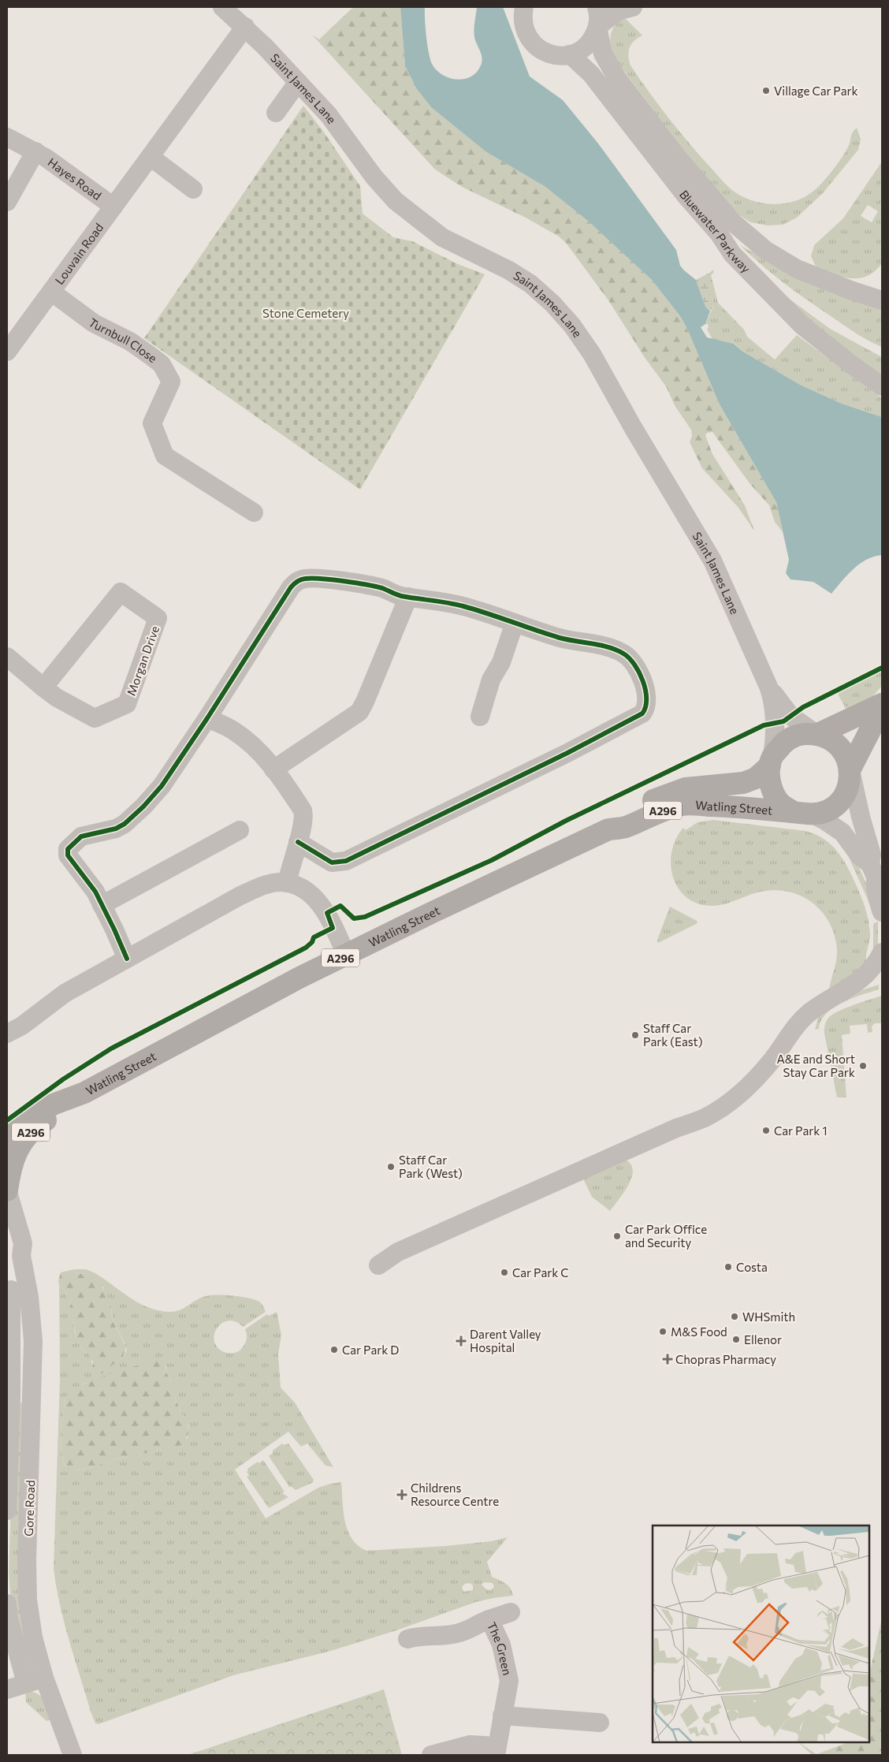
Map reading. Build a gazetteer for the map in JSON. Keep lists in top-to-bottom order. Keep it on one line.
{"streets":{"main road":["Watling Street","A296"],"street":["Saint James Lane","Hayes Road","Bluewater Parkway","Louvain Road","Turnbull Close","Morgan Drive","Gore Road","The Green"]},"crossings":[["Saint James Lane","Louvain Road"],["Saint James Lane","Watling Street"],["Hayes Road","Louvain Road"],["Louvain Road","Turnbull Close"],["Watling Street","Gore Road"]],"parks":["Stone Cemetery"],"places":{"other":["Village Car Park","Staff Car Park (East)","A&E and Short Stay Car Park","Car Park 1","Staff Car Park (West)","Car Park Office and Security","Costa","Car Park C","WHSmith","M&S Food","Ellenor","Car Park D"],"health":["Darent Valley Hospital","Chopras Pharmacy","Childrens Resource Centre"]}}
